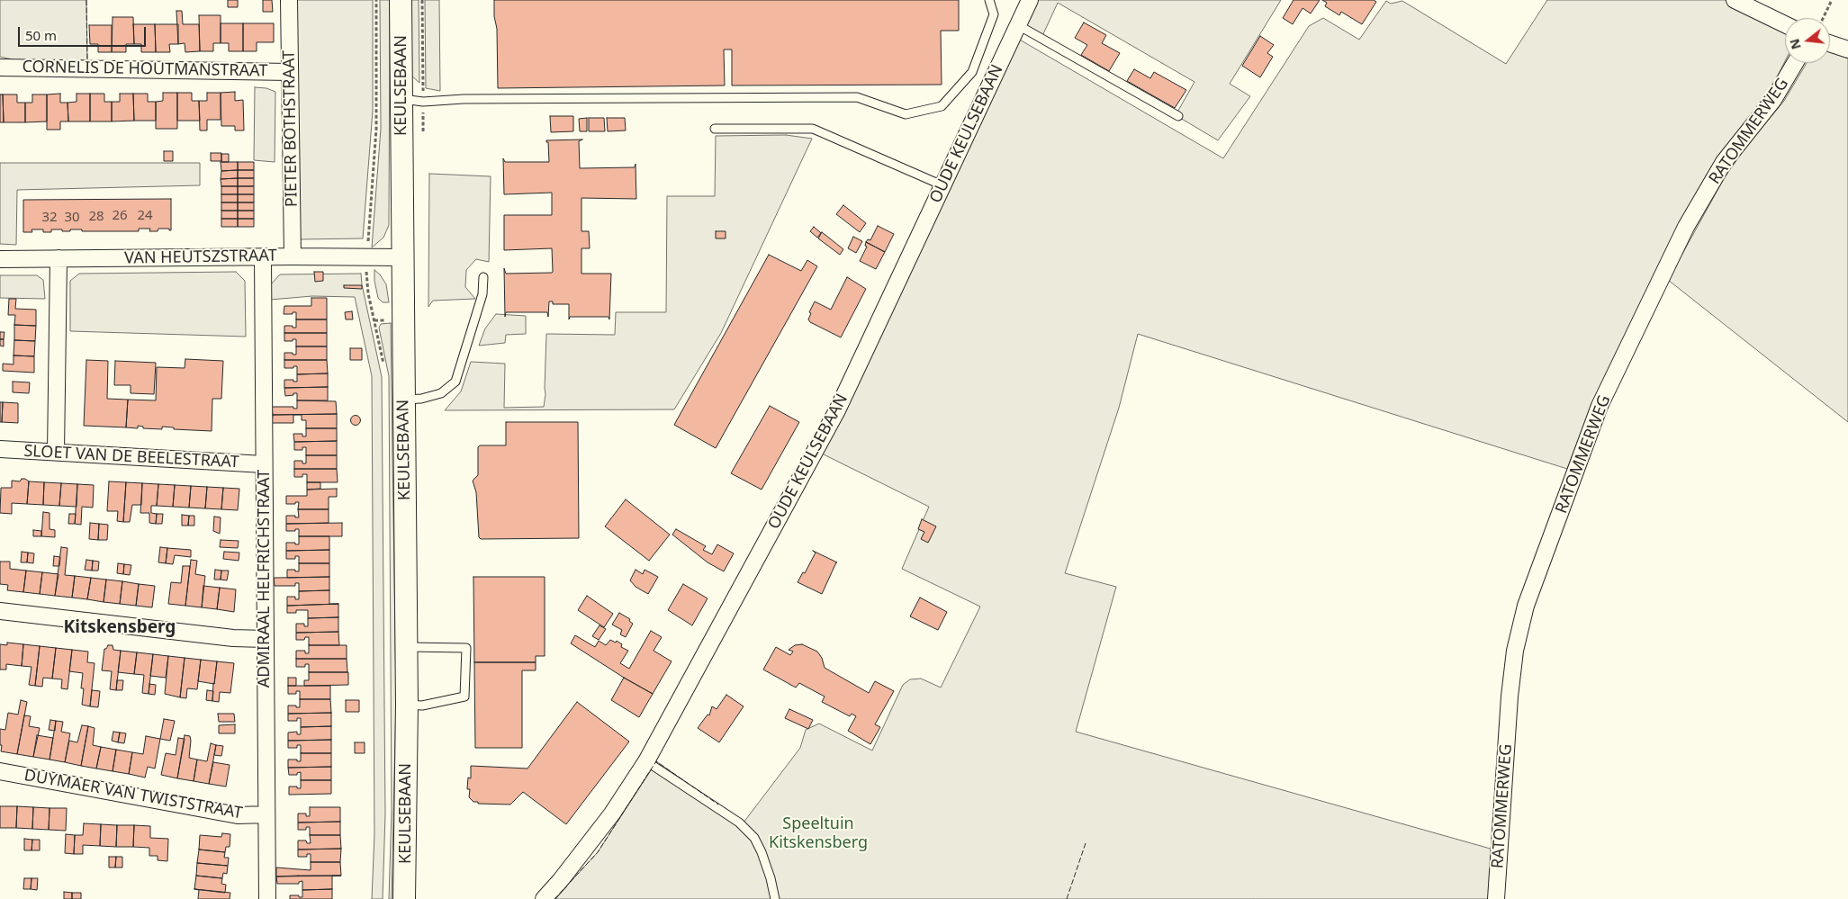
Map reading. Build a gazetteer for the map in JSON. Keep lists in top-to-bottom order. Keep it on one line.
{"streets":{"street":["CORNELIS DE HOUTMANSTRAAT","KEULSEBAAN","PIETER BOTHSTRAAT","RATOMMERWEG","OUDE KEULSEBAAN","VAN HEUTSZSTRAAT","SLOET VAN DE BEELESTRAAT","ADMIRAAL HELFRICHSTRAAT","DUYMAER VAN TWISTSTRAAT"]},"crossings":[["CORNELIS DE HOUTMANSTRAAT","PIETER BOTHSTRAAT"],["KEULSEBAAN","VAN HEUTSZSTRAAT"],["PIETER BOTHSTRAAT","VAN HEUTSZSTRAAT"],["VAN HEUTSZSTRAAT","ADMIRAAL HELFRICHSTRAAT"],["SLOET VAN DE BEELESTRAAT","ADMIRAAL HELFRICHSTRAAT"],["ADMIRAAL HELFRICHSTRAAT","DUYMAER VAN TWISTSTRAAT"]],"districts":["Kitskensberg"],"parks":["Speeltuin Kitskensberg"],"house_numbers":["26","24","28","32","30"],"scale_bar":"50 m","north":"left"}
